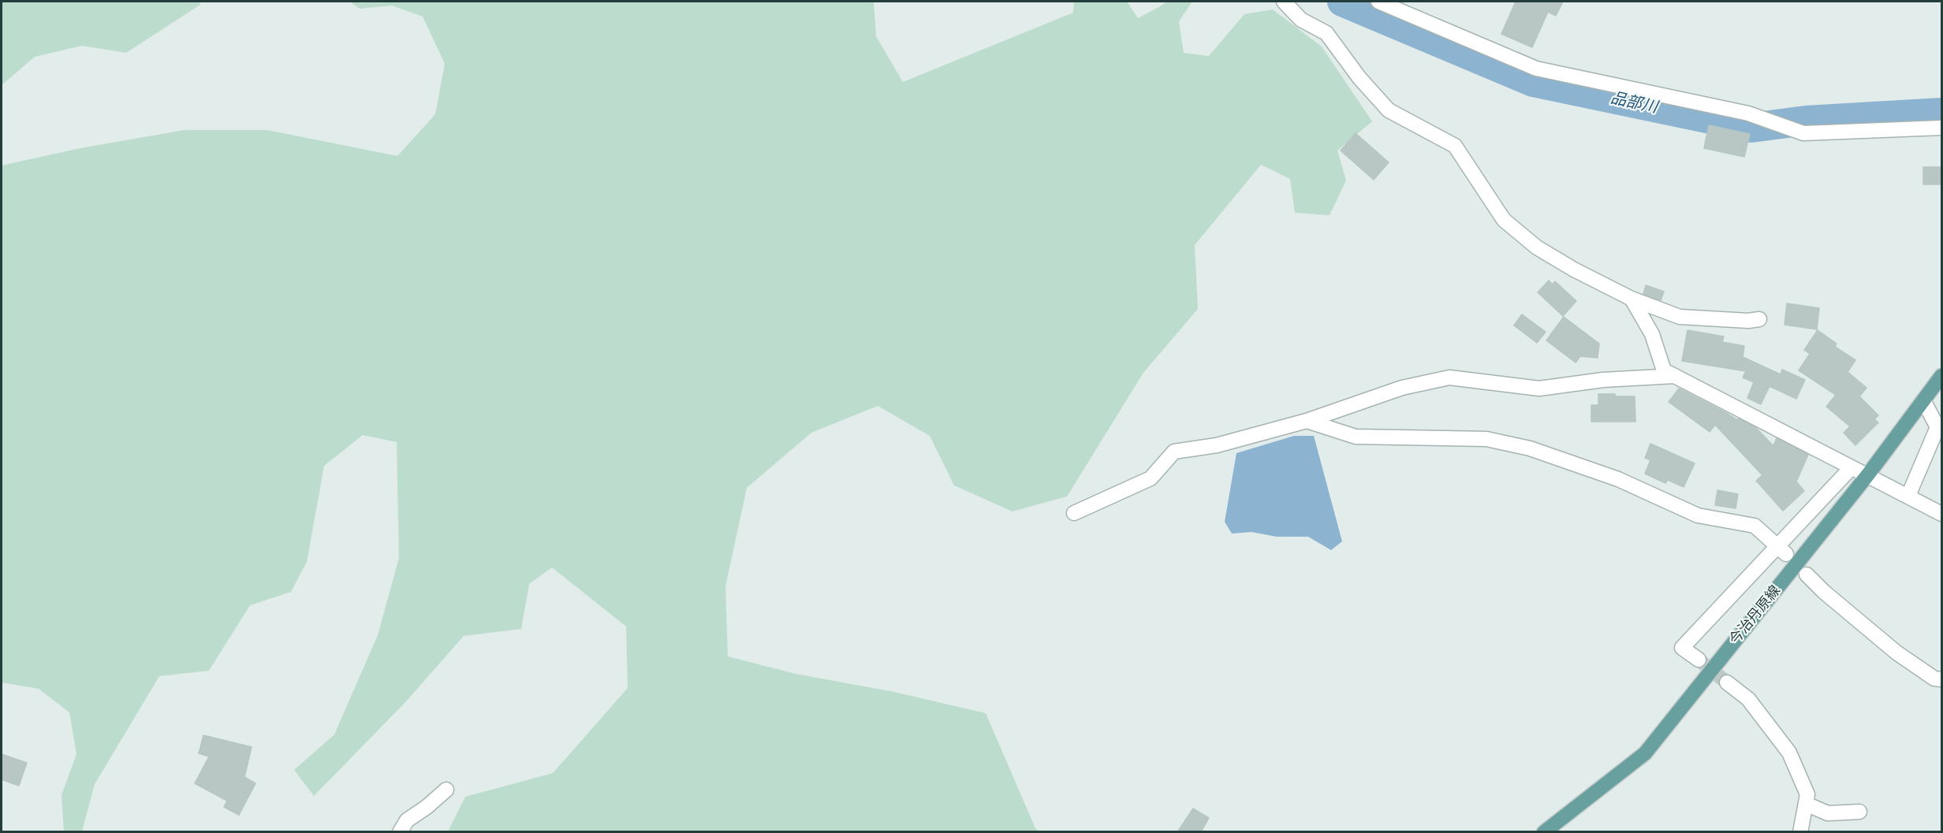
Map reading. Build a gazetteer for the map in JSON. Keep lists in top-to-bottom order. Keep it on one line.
{"streets":{"main road":["今治丹原線"]},"water":["品部川"]}
